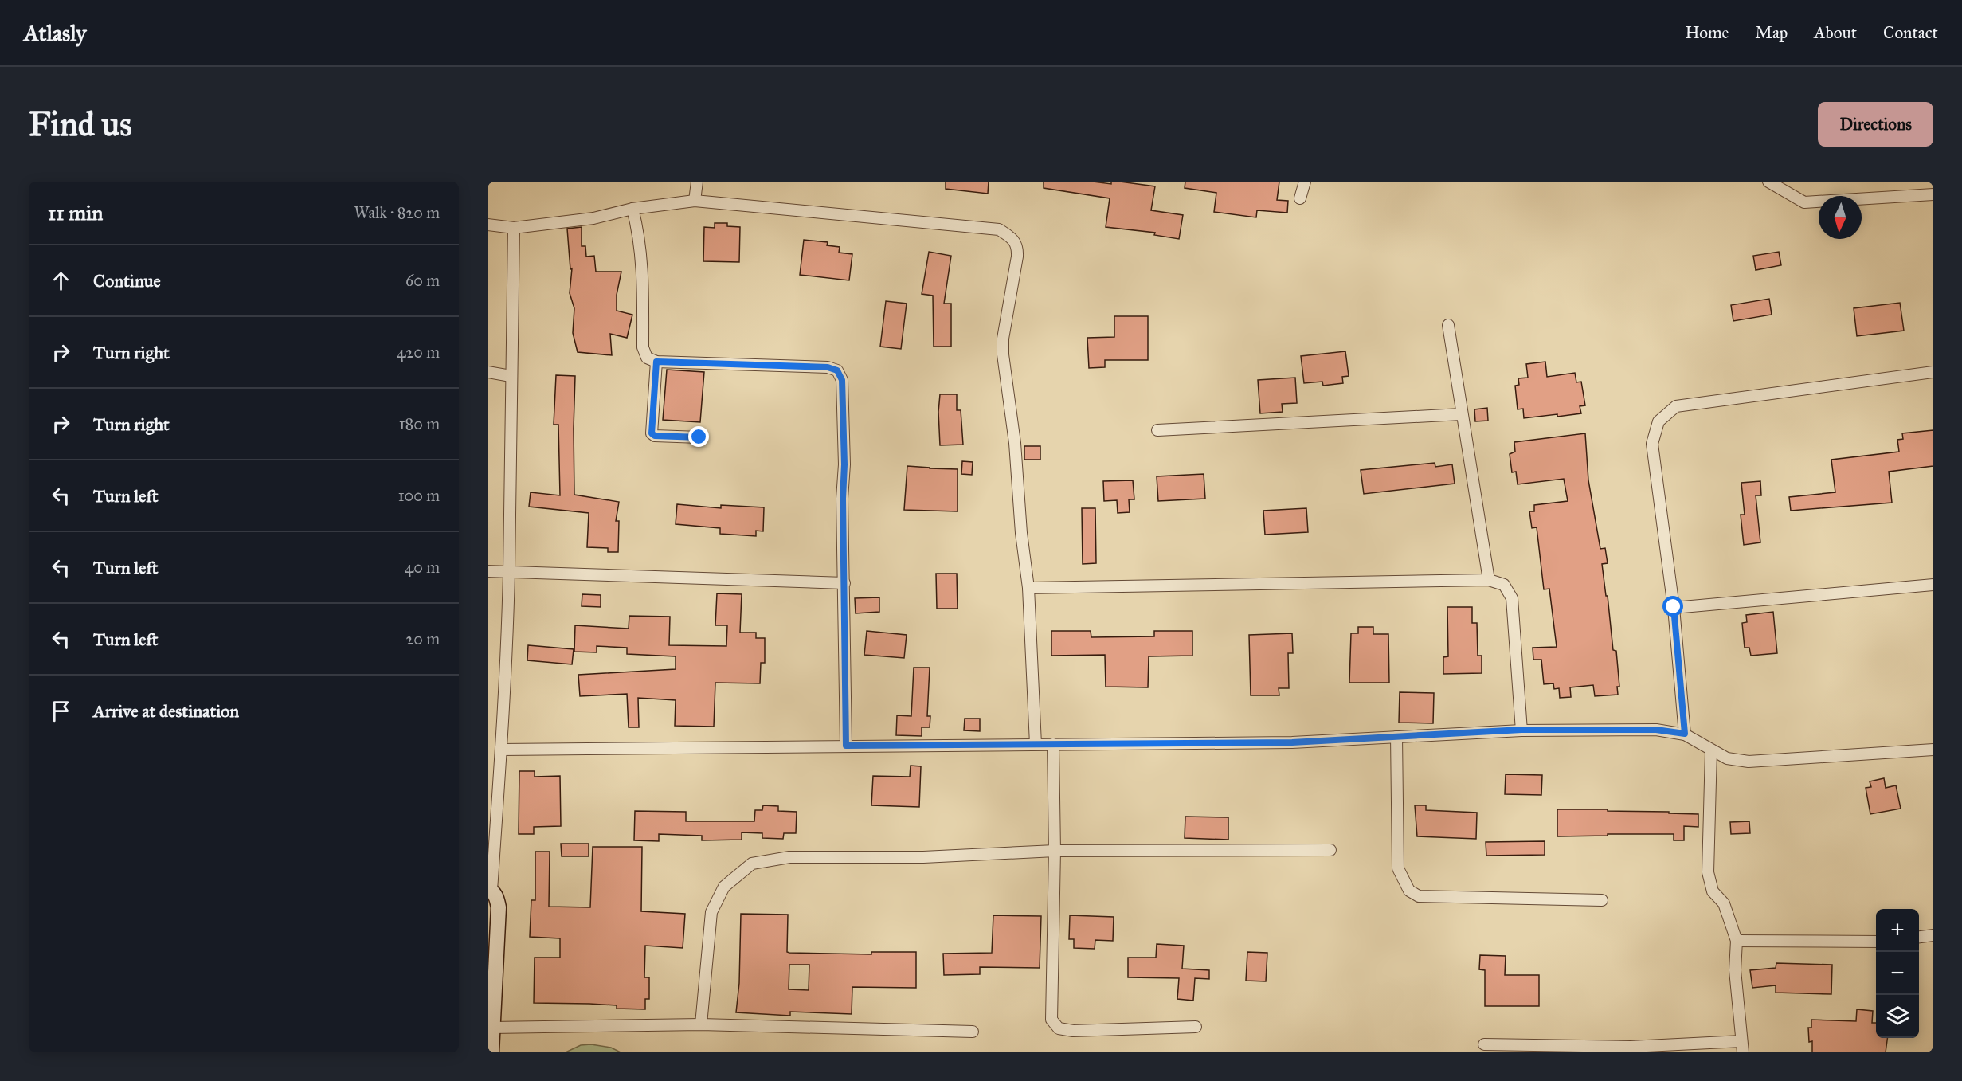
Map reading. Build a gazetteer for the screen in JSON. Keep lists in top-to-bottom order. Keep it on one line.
{"north":"bottom","page":{"header":"Atlasly","nav":["Home","Map","About","Contact"],"buttons":"Directions","title":"Find us","heading":["11 min","Walk · 820 m"],"list":[["Continue","60 m"],["Turn right","420 m"],["Turn right","180 m"],["Turn left","100 m"],["Turn left","40 m"],["Turn left","20 m"],"Arrive at destination"],"map_buttons":["+","−"]}}
